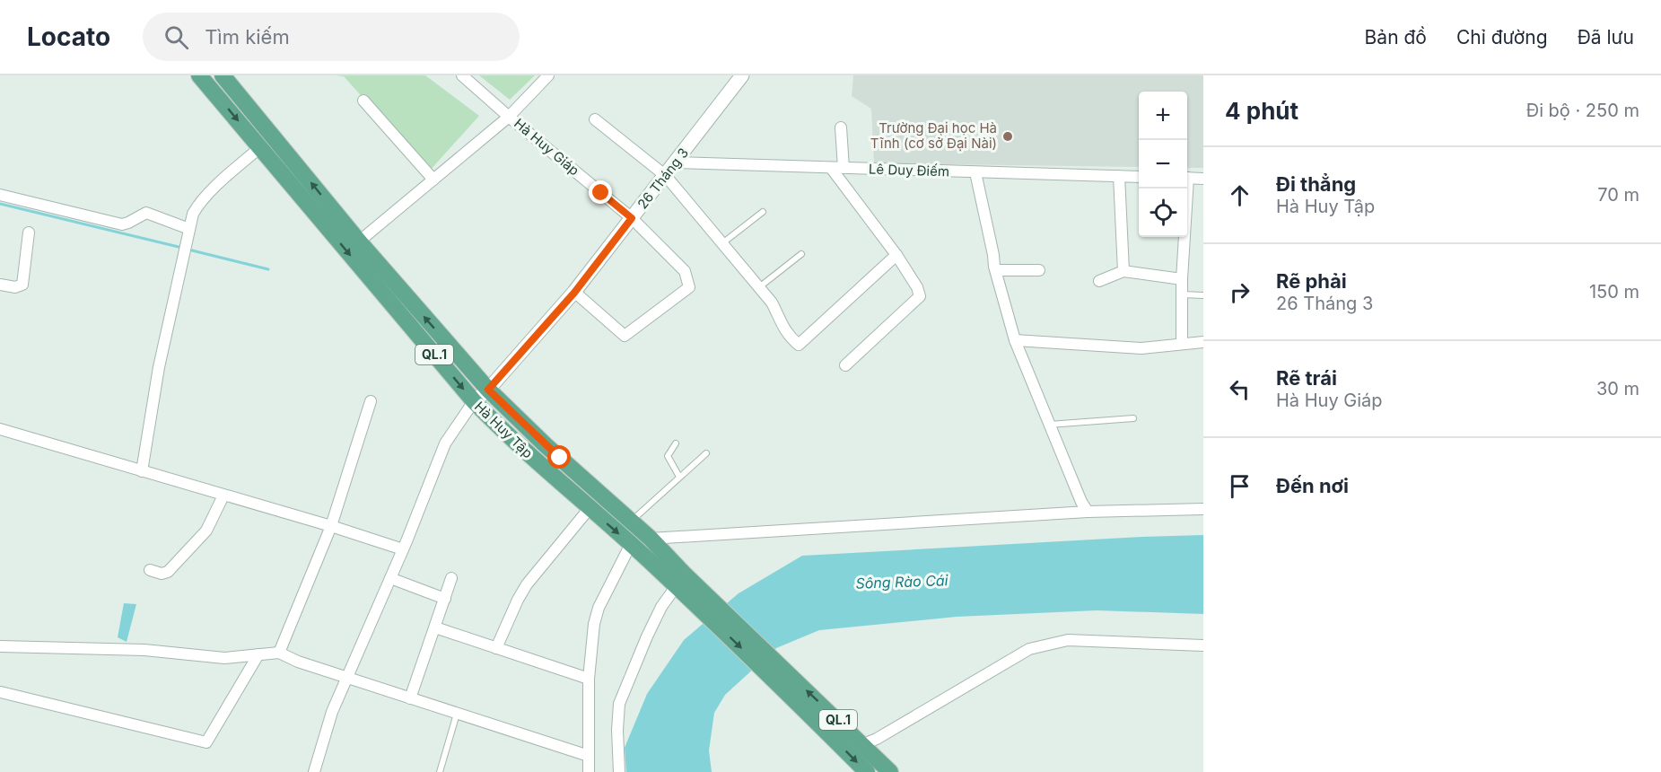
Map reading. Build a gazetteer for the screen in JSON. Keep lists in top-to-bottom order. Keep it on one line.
{"streets":{"main road":["QL.1","Hà Huy Tập"],"street":["Hà Huy Giáp","Lê Duy Điếm","26 Tháng 3"]},"crossings":[["Hà Huy Giáp","26 Tháng 3"],["Lê Duy Điếm","26 Tháng 3"],["26 Tháng 3","Hà Huy Tập"]],"water":["Sông Rào Cái"],"places":["Trường Đại học Hà Tĩnh (cơ sở Đại Nài)"],"page":{"header":"Locato","search":"Tìm kiếm","nav":["Bản đồ","Chỉ đường","Đã lưu"],"heading":["4 phút","Đi bộ · 250 m"],"map_buttons":["+","−"],"list":[["Đi thẳng","Hà Huy Tập","70 m"],["Rẽ phải","26 Tháng 3","150 m"],["Rẽ trái","Hà Huy Giáp","30 m"],"Đến nơi"]}}
